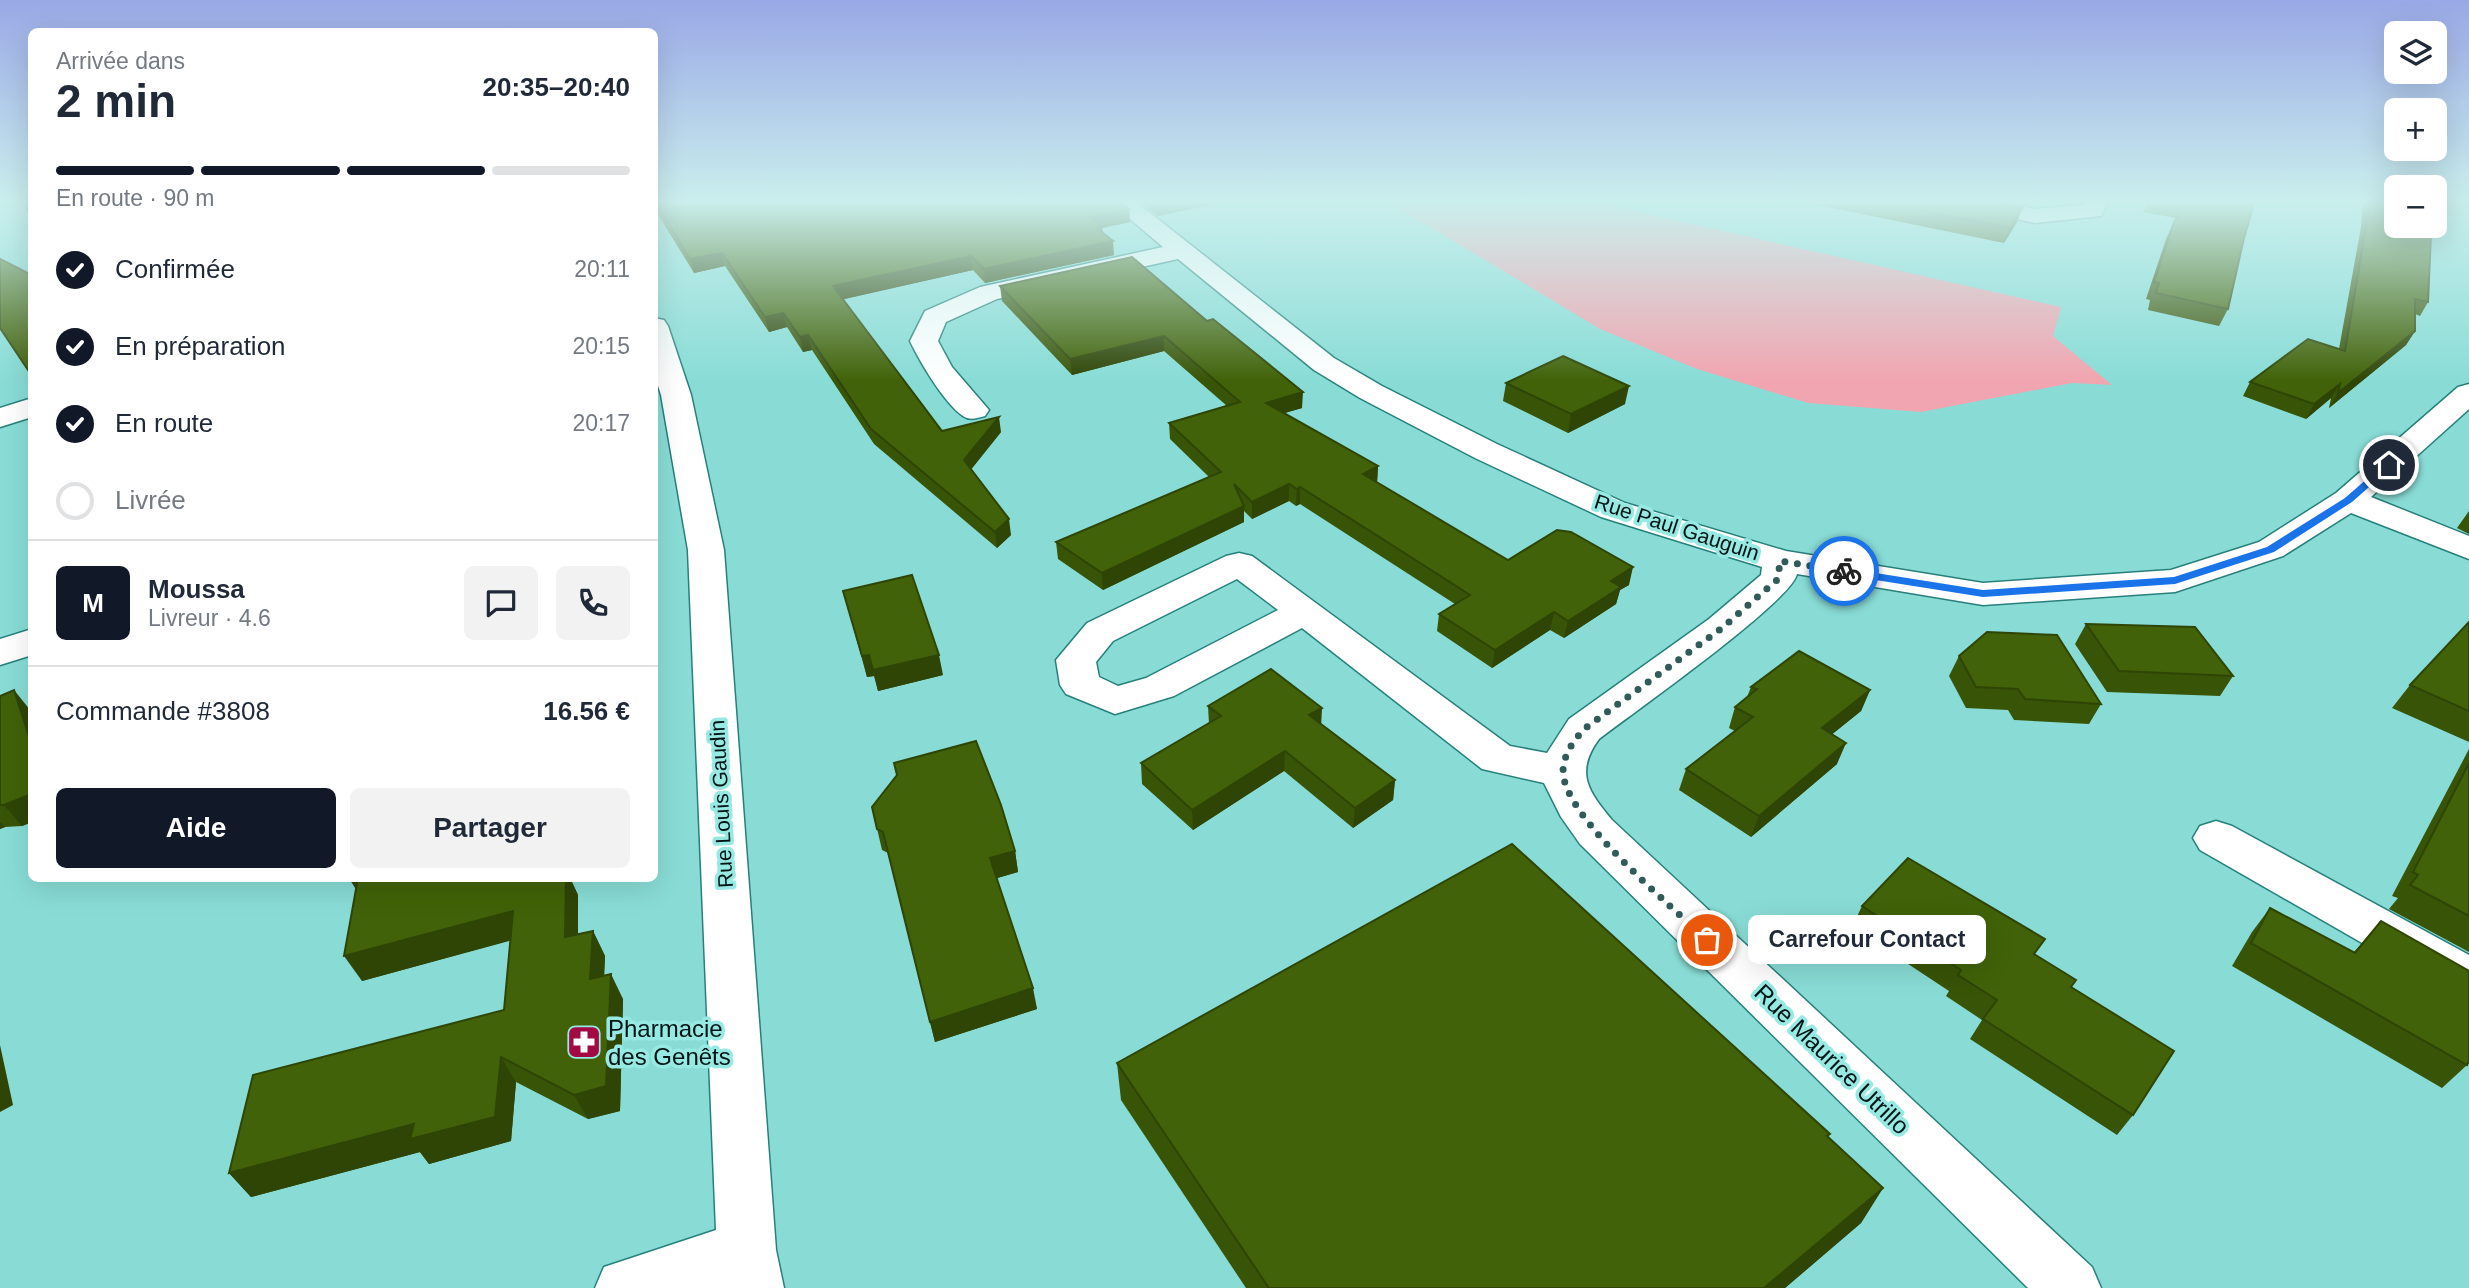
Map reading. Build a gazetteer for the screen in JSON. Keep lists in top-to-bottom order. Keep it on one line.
{"streets":{"street":["Rue Paul Gauguin","Rue Louis Gaudin","Rue Maurice Utrillo"]},"places":{"other":["Carrefour Contact"],"pharmacy":["Pharmacie des Genêts"]},"page":{"map_buttons":["+","−"],"heading":["2 min","Arrivée dans","20:35–20:40"],"panel":["Moussa","Livreur · 4.6","Commande #3808","16.56 €"],"bar":"En route · 90 m","list":[["Confirmée","20:11"],["En préparation","20:15"],["En route","20:17"],"Livrée"],"round":"M","buttons":["Aide","Partager"],"bubble":"Carrefour Contact"}}
